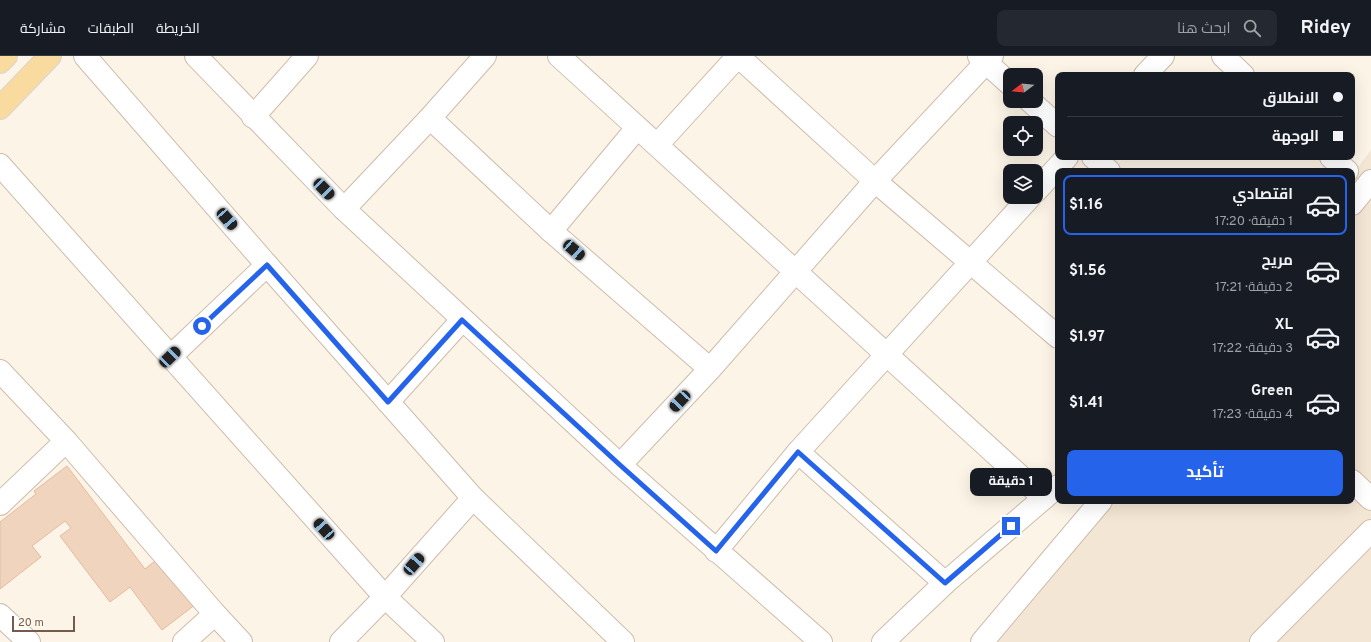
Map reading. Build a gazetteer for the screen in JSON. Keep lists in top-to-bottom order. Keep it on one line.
{"scale_bar":"20 m","north":"left","page":{"header":"Ridey","search":"ابحث هنا","nav":["الخريطة","الطبقات","مشاركة"],"banner":["الانطلاق","الوجهة"],"list":[{"name":"اقتصادي","note":"1 دقيقة · 17:20","value":"$1.16"},{"name":"مريح","note":"2 دقيقة · 17:21","value":"$1.56"},{"name":"XL","note":"3 دقيقة · 17:22","value":"$1.97"},{"name":"Green","note":"4 دقيقة · 17:23","value":"$1.41"}],"buttons":"تأكيد","bubble":"1 دقيقة","scale":"20 m"}}
